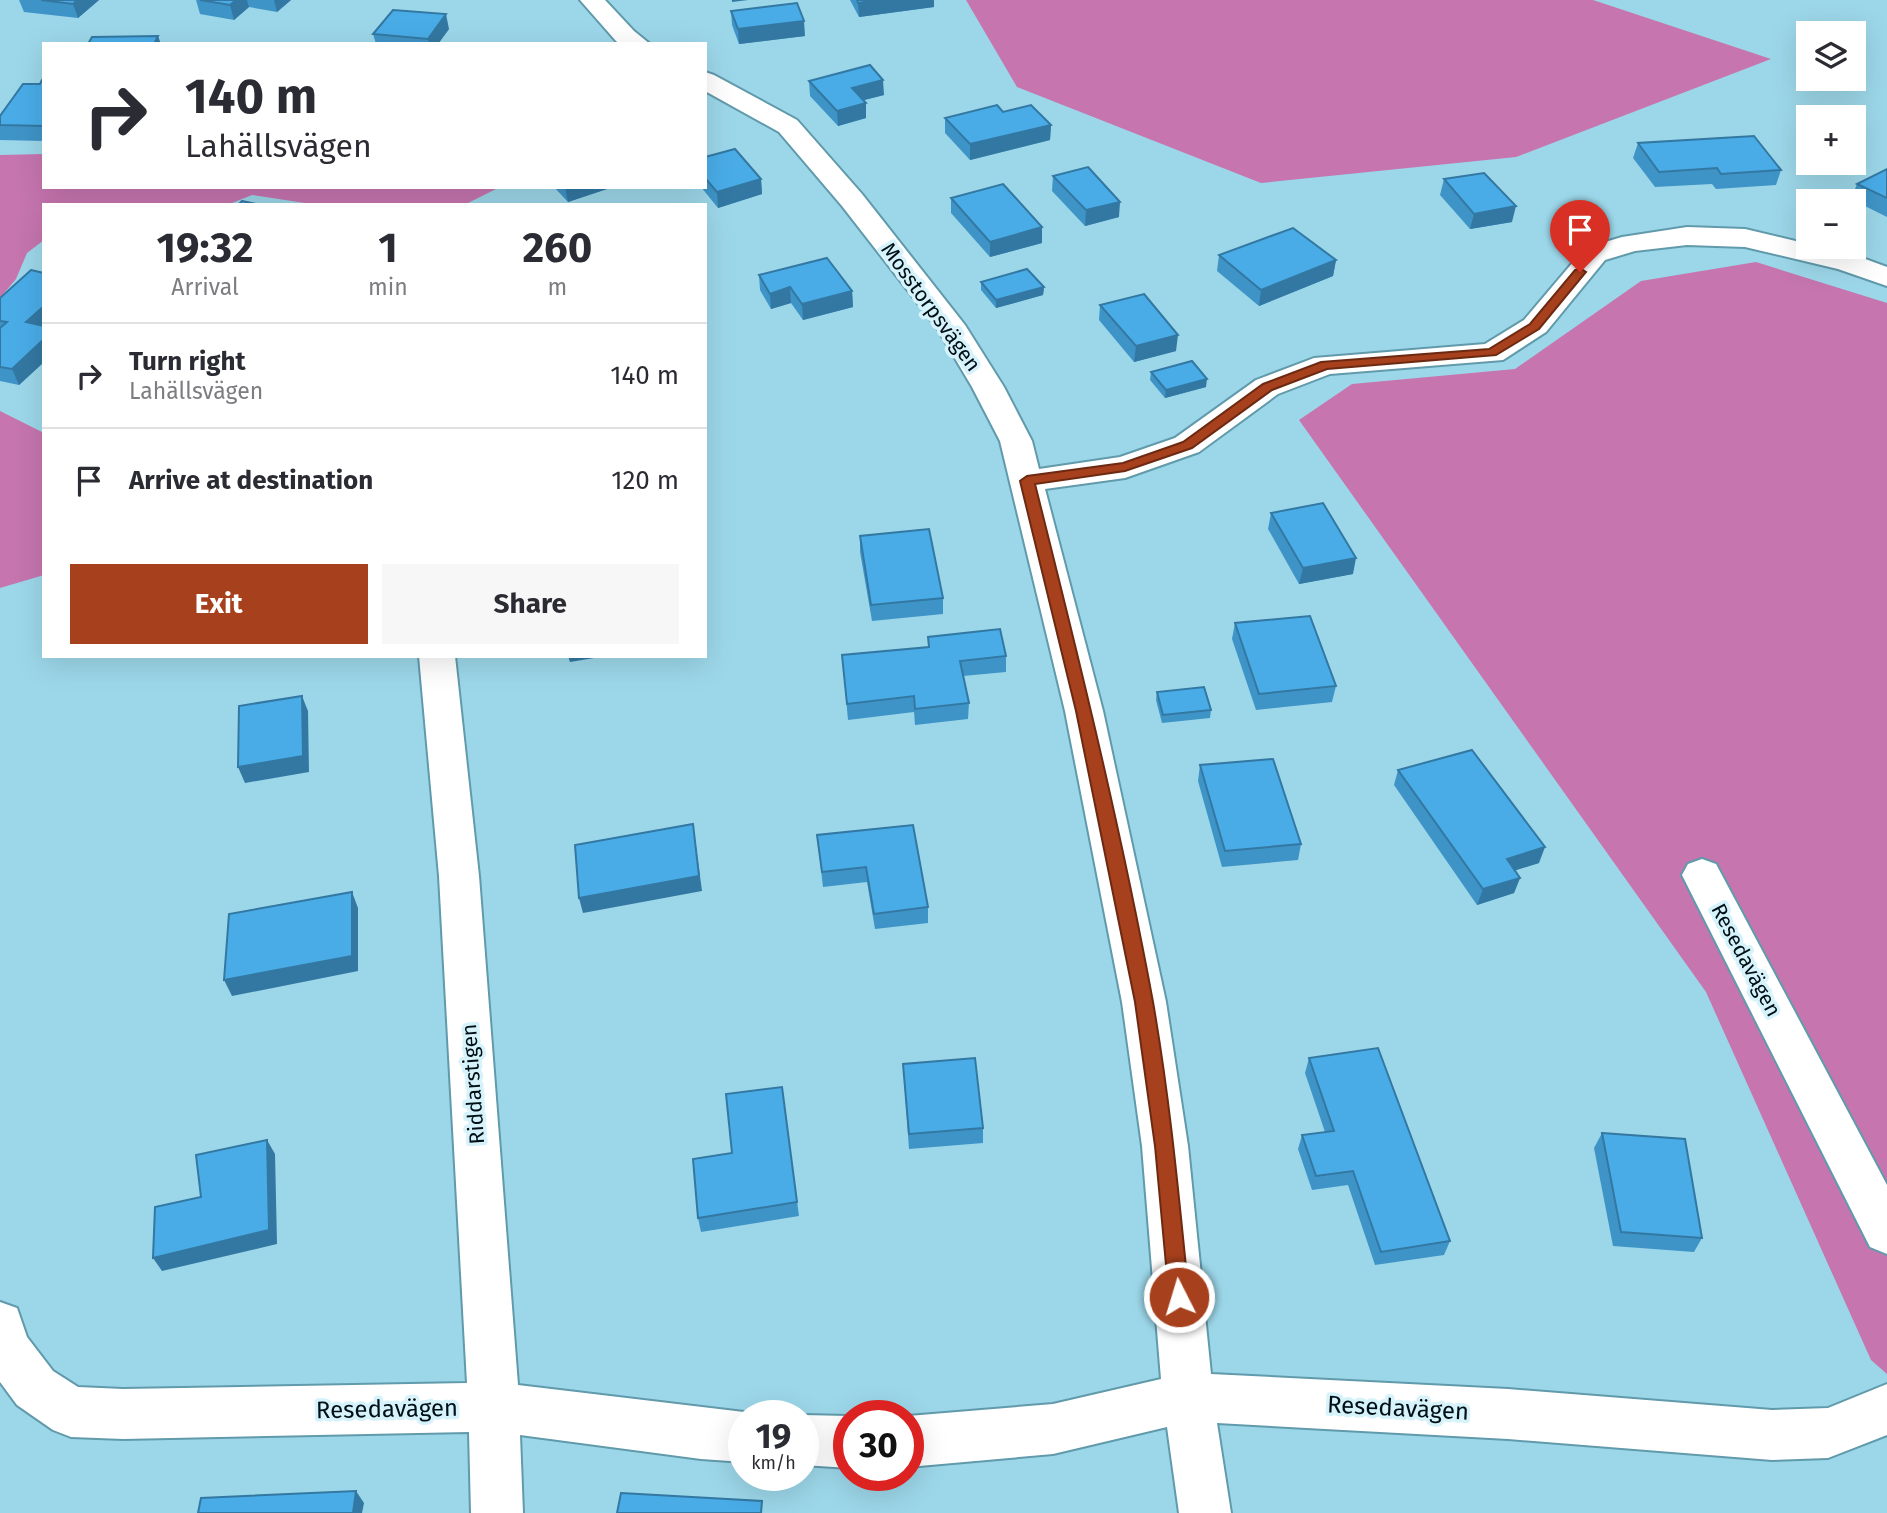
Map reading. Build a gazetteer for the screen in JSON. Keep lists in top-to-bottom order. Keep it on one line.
{"streets":{"street":["Mosstorpsvägen","Resedavägen","Riddarstigen"]},"crossings":[["Mosstorpsvägen","Resedavägen"],["Resedavägen","Riddarstigen"]],"page":{"map_buttons":["+","−"],"turn":["140 m","Lahällsvägen"],"eta":["19:32","Arrival","1","min","260","m"],"list":[{"name":"Turn right","note":"Lahällsvägen","value":"140 m"},{"name":"Arrive at destination","value":"120 m"}],"buttons":["Exit","Share"],"speed":"19 km/h","limit":"30"}}
